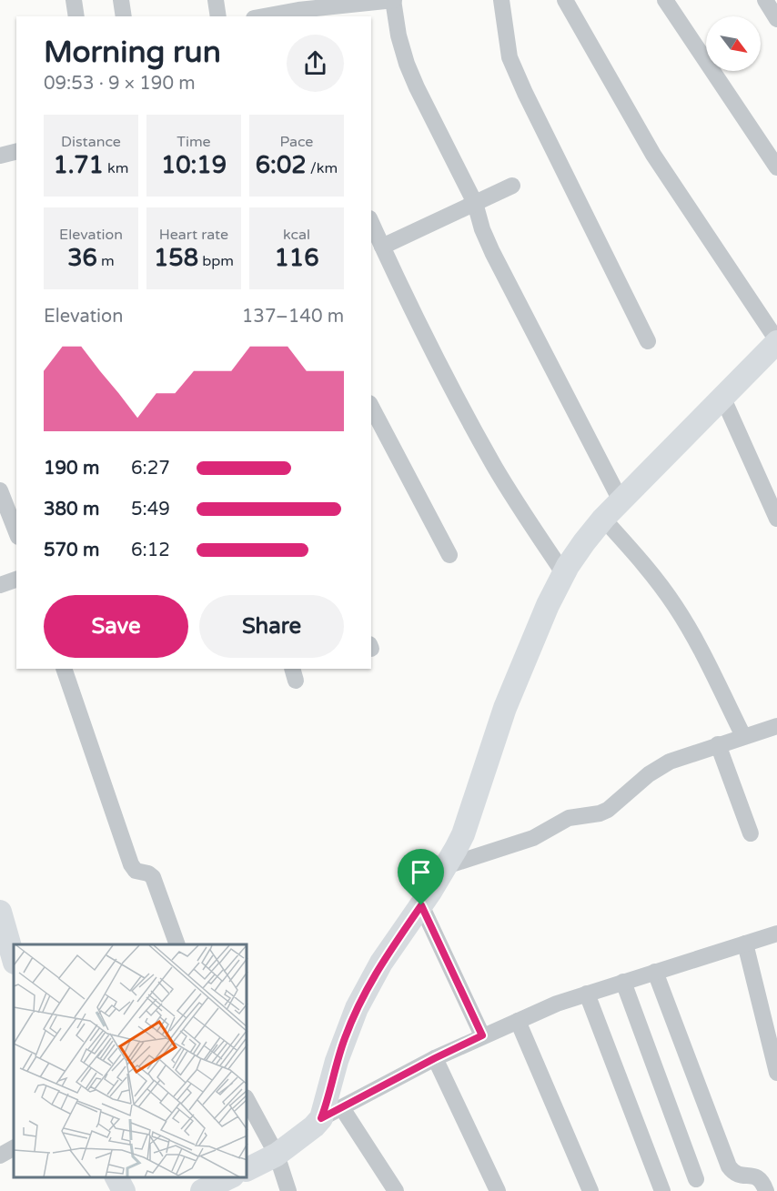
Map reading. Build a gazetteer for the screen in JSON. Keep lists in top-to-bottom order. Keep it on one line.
{"north":"bottom right","page":{"heading":["Morning run","09:53 · 9 × 190 m"],"stats":[["Distance","1.71 km"],["Time","10:19"],["Pace","6:02 /km"],["Elevation","36 m"],["Heart rate","158 bpm"],["kcal","116"]],"chart":["Elevation","137–140 m"],"list":[{"name":"190 m","note":"6:27"},{"name":"380 m","note":"5:49"},{"name":"570 m","note":"6:12"}],"buttons":["Save","Share"]}}
